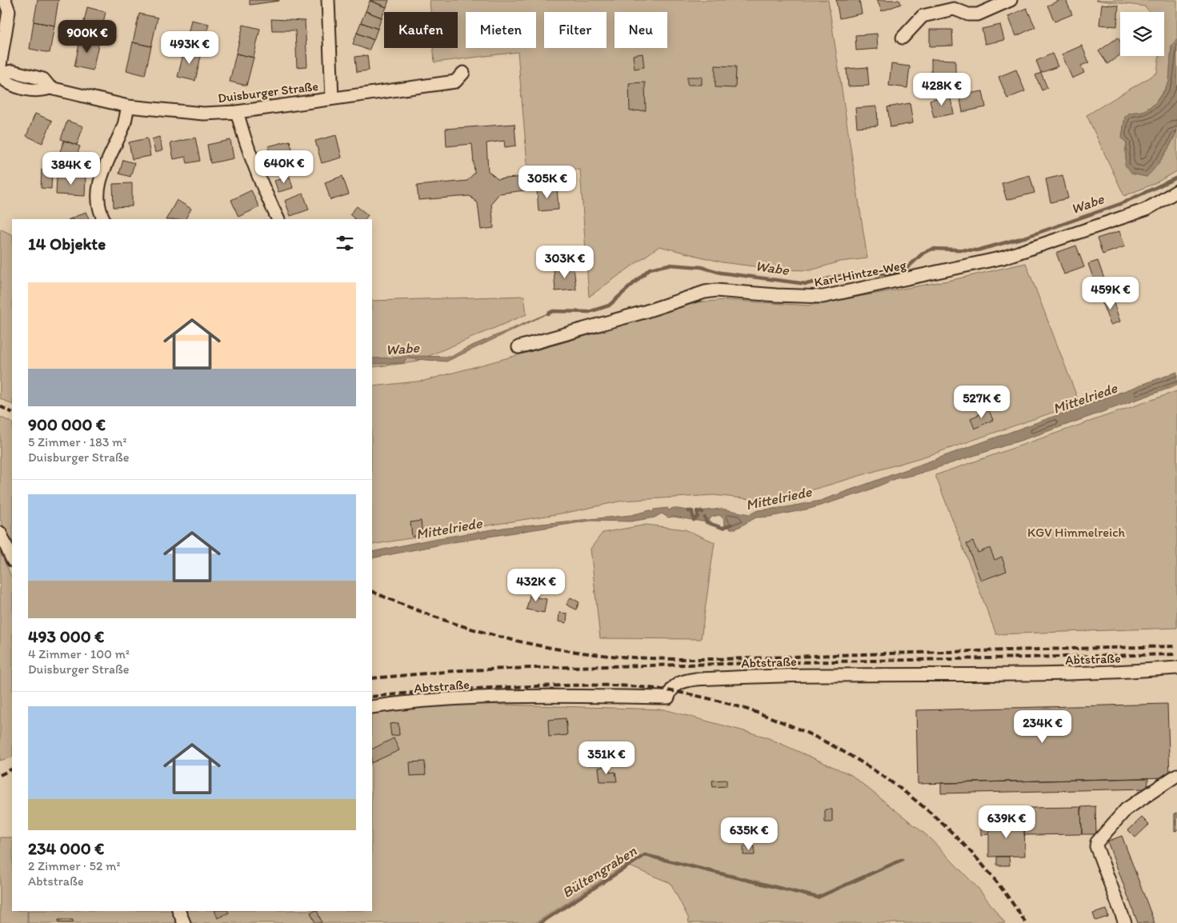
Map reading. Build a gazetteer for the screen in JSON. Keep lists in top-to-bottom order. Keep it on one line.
{"streets":{"street":["Duisburger Straße","Karl-Hintze-Weg","Abtstraße"]},"water":["Wabe","Mittelriede","Bültengraben"],"parks":["KGV Himmelreich"],"page":{"chip":["Kaufen","Mieten","Filter","Neu"],"price":["900K €","493K €","428K €","640K €","384K €","305K €","303K €","459K €","527K €","432K €","234K €","351K €","639K €","635K €"],"heading":"14 Objekte","list":[{"name":"900 000 €","note":"5 Zimmer · 183 m² · Duisburger Straße"},{"name":"493 000 €","note":"4 Zimmer · 100 m² · Duisburger Straße"},{"name":"234 000 €","note":"2 Zimmer · 52 m² · Abtstraße"}]}}
